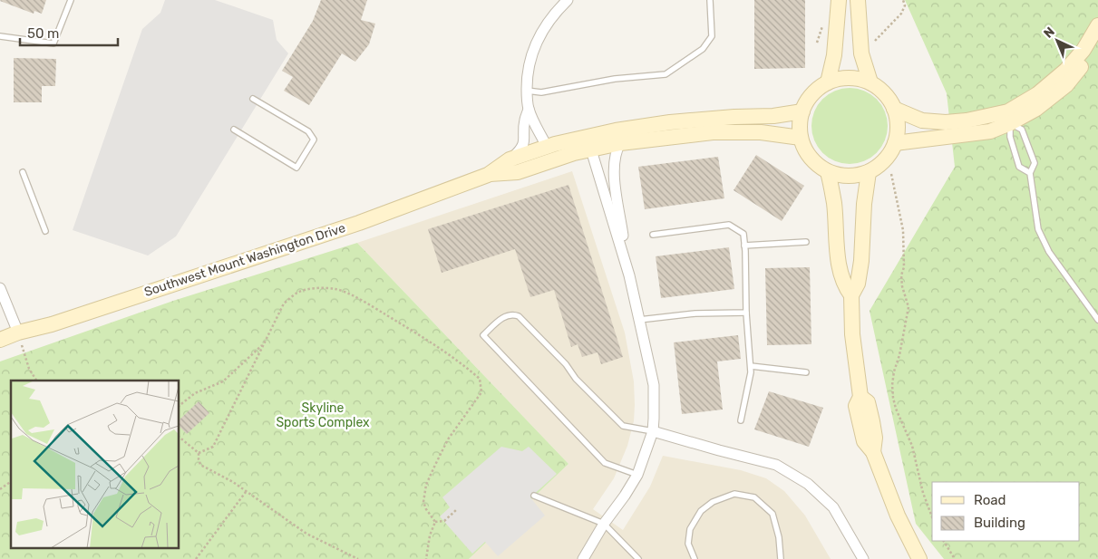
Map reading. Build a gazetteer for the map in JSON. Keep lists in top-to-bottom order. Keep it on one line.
{"streets":{"main road":["Southwest Mount Washington Drive"]},"parks":["Skyline Sports Complex"],"legend":["Road","Building"],"scale_bar":"50 m","north":"top left"}
